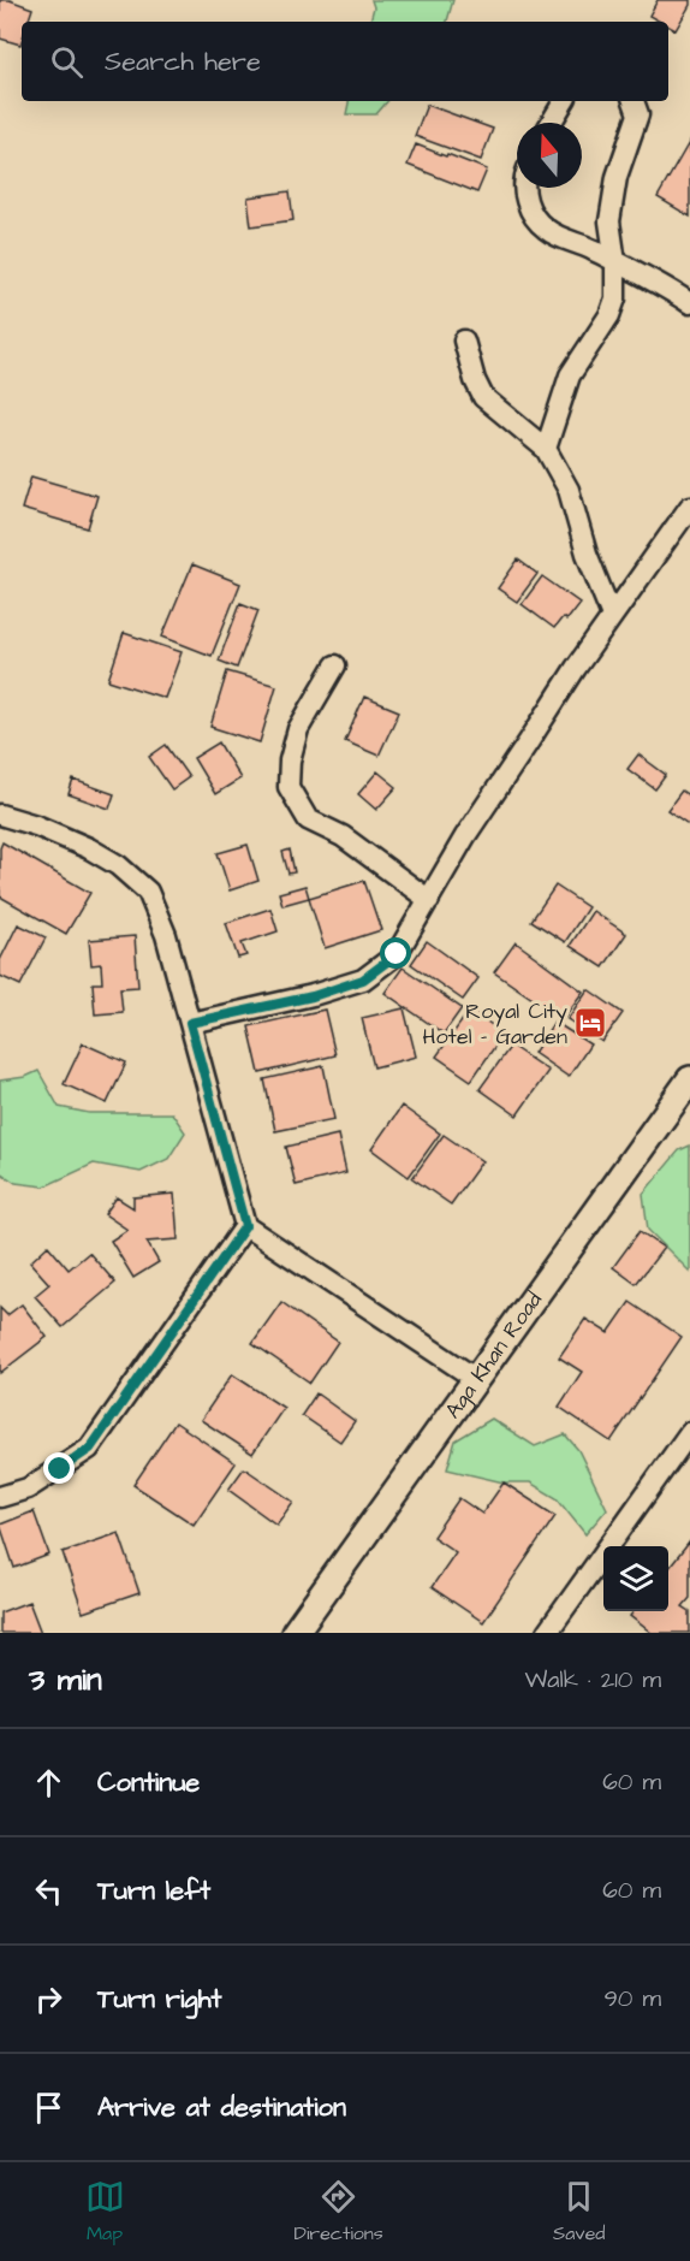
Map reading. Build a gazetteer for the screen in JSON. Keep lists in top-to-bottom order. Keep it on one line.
{"streets":{"street":["Aga Khan Road"]},"places":{"hotel":["Royal City Hotel - Garden"]},"north":"top","page":{"search":"Search here","heading":["3 min","Walk · 210 m"],"list":[["Continue","60 m"],["Turn left","60 m"],["Turn right","90 m"],"Arrive at destination"],"nav":["Map","Directions","Saved"]}}
